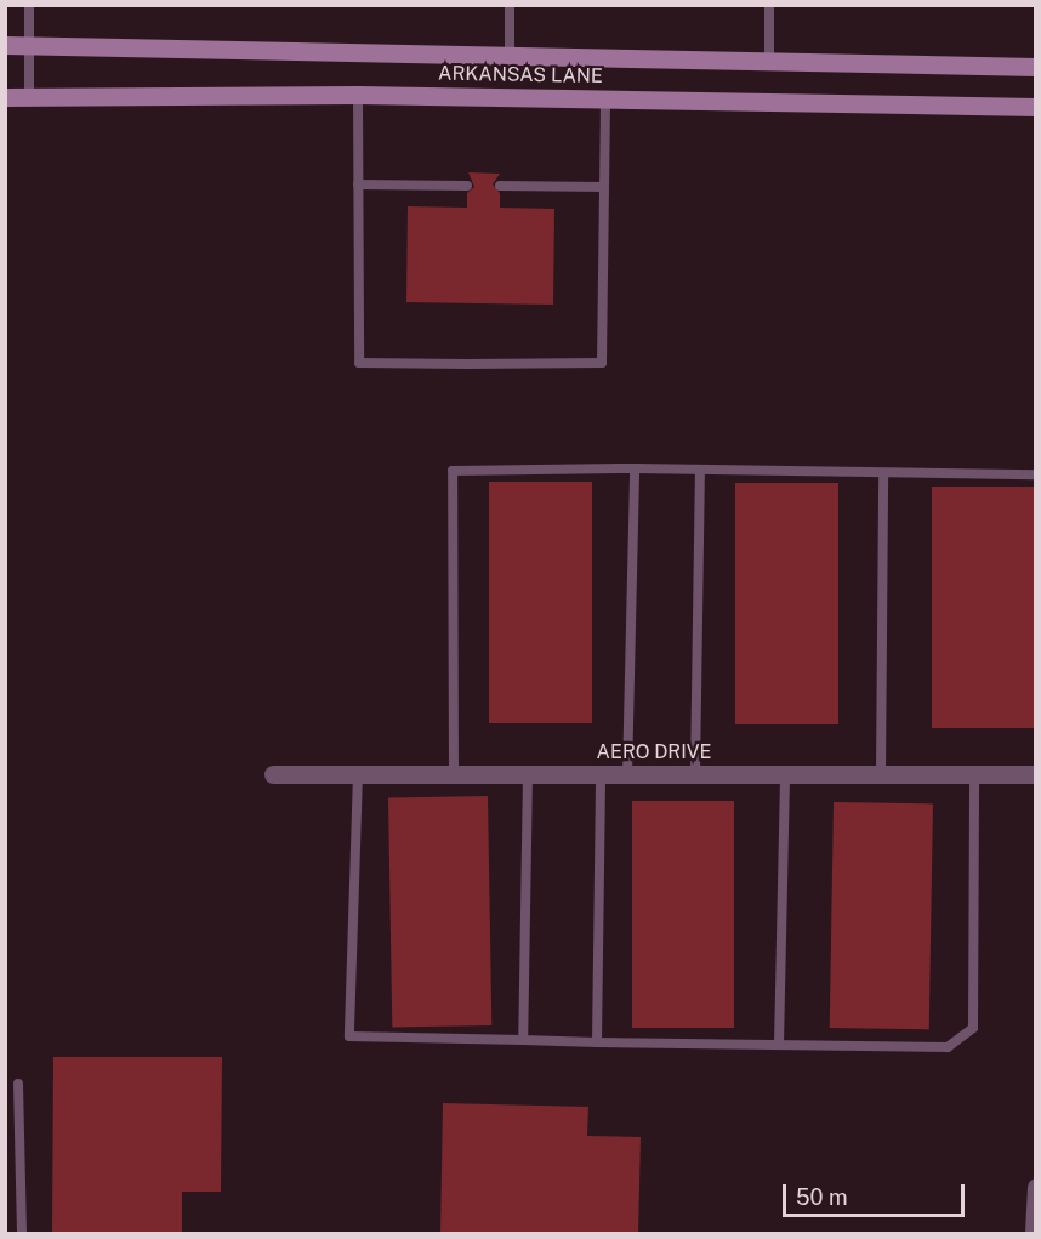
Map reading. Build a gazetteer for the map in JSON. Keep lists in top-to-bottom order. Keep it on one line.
{"streets":{"main road":["ARKANSAS LANE"],"street":["AERO DRIVE"]},"scale_bar":"50 m"}
